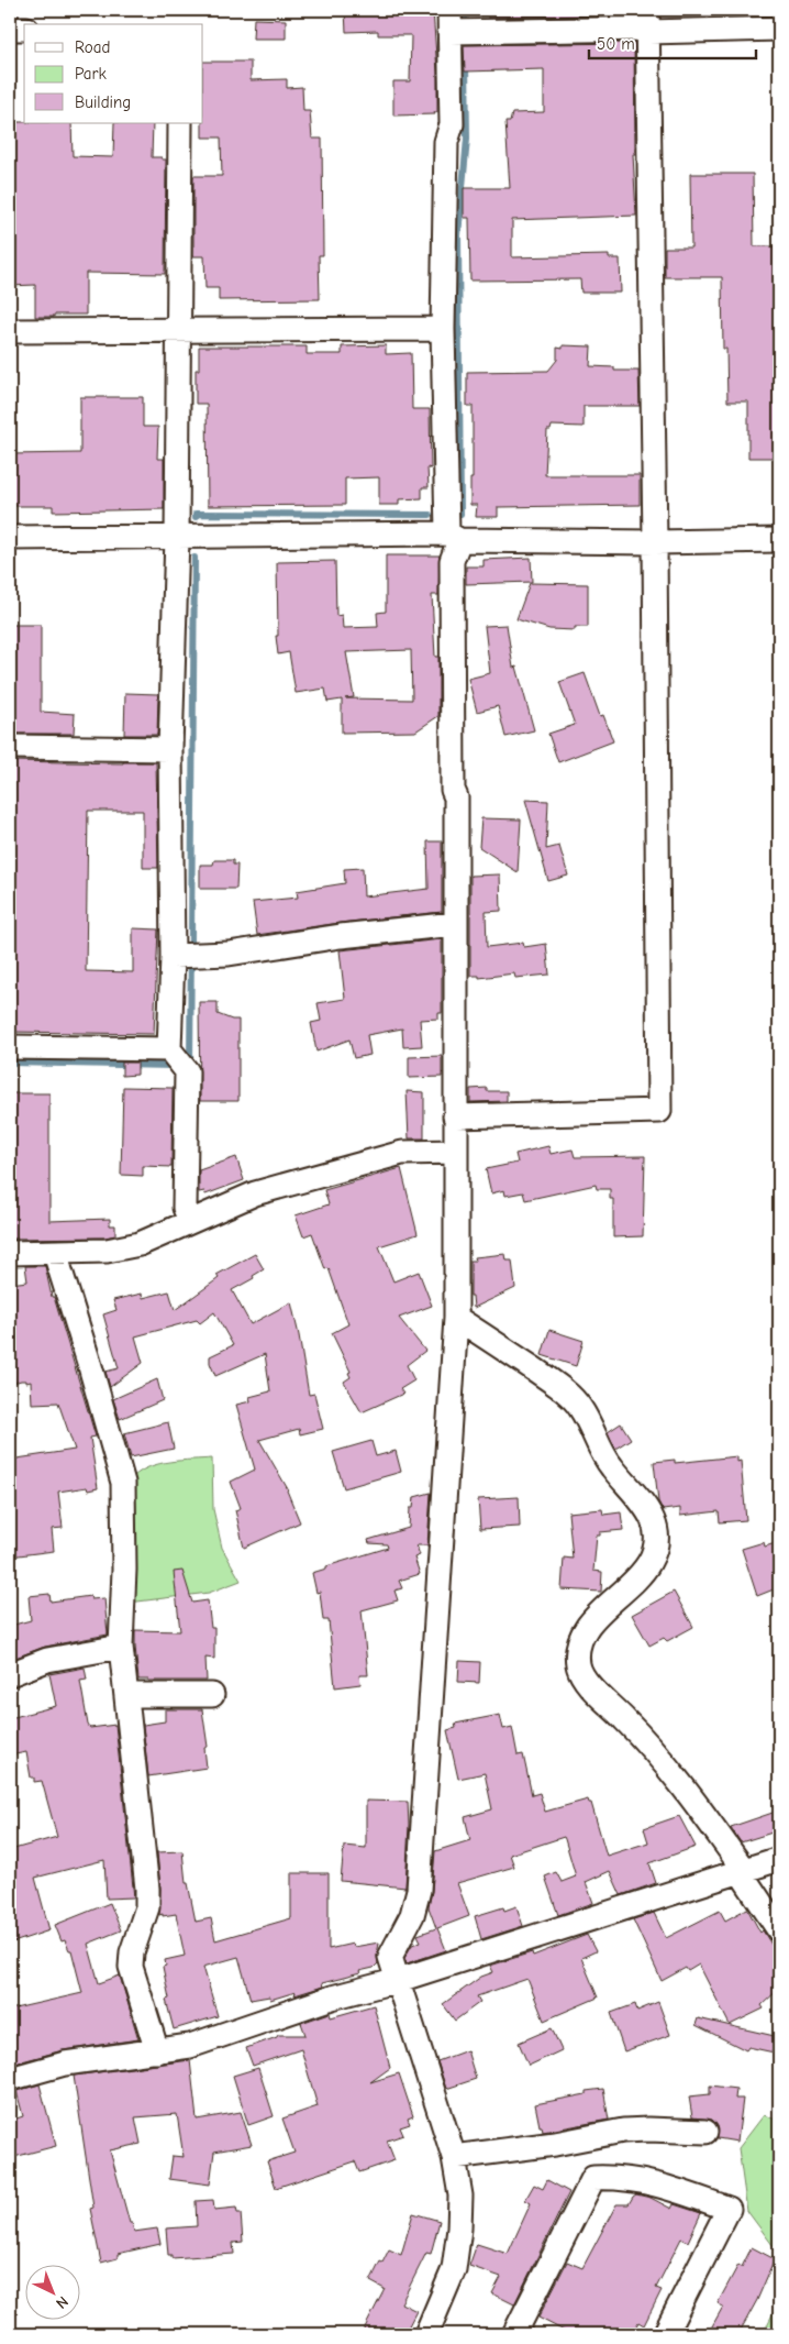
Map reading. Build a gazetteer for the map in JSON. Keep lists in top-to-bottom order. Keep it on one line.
{"legend":["Road","Park","Building"],"scale_bar":"50 m","north":"bottom right"}
